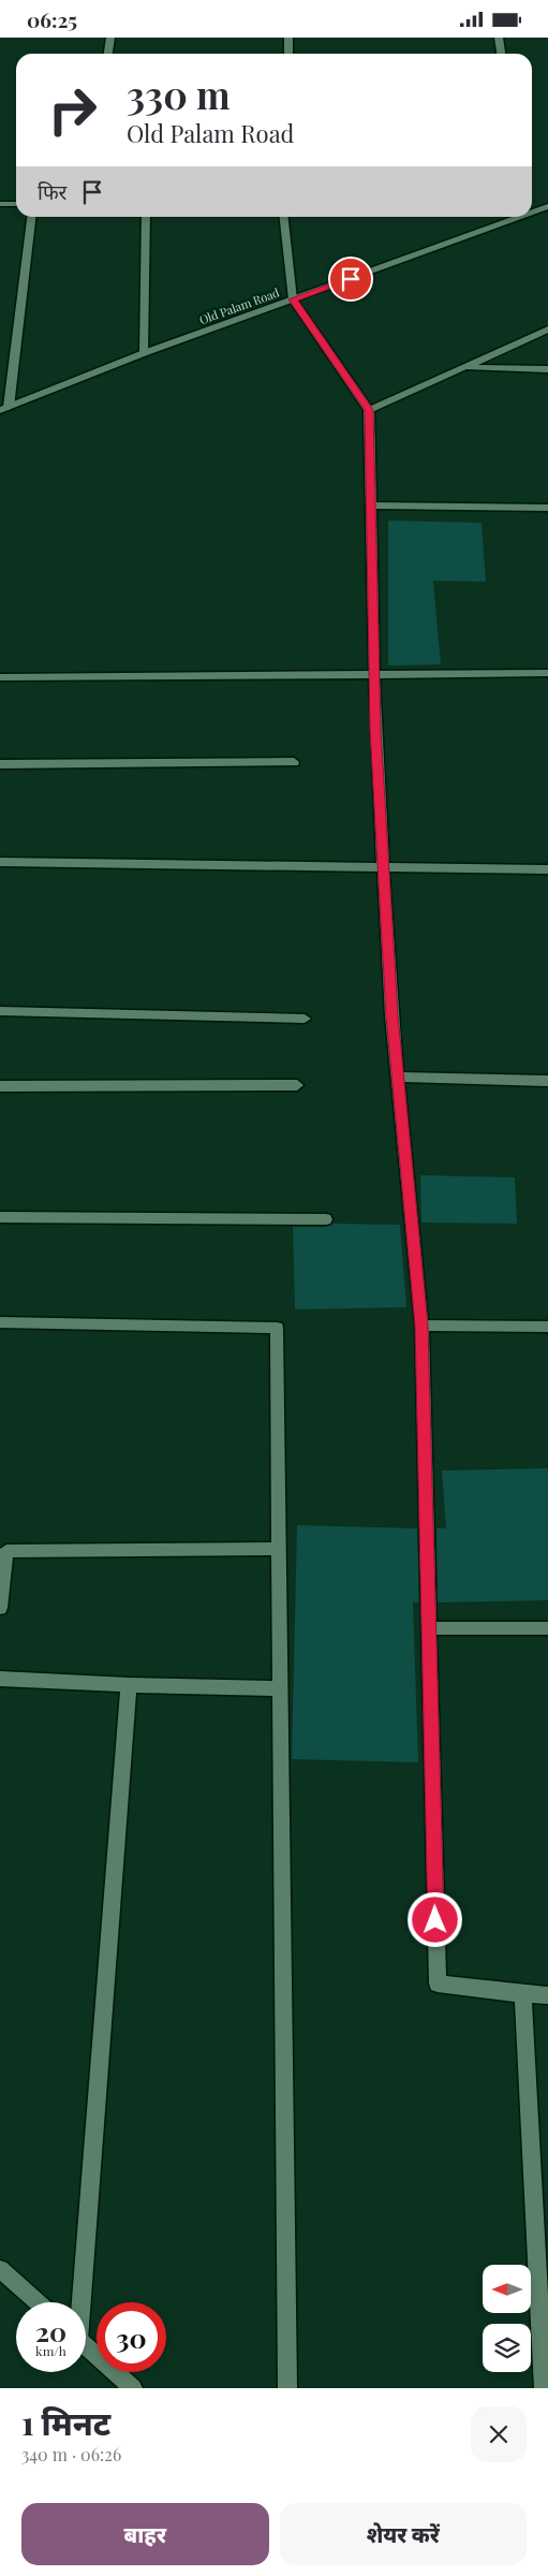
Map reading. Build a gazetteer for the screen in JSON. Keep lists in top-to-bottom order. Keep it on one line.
{"streets":{"street":["Old Palam Road"]},"north":"left","page":{"status":"06:25","turn":["330 m","Old Palam Road"],"then":"फिर","speed":"20 km/h","limit":"30","heading":["1 मिनट","340 m · 06:26"],"buttons":["बाहर","शेयर करें"]}}
